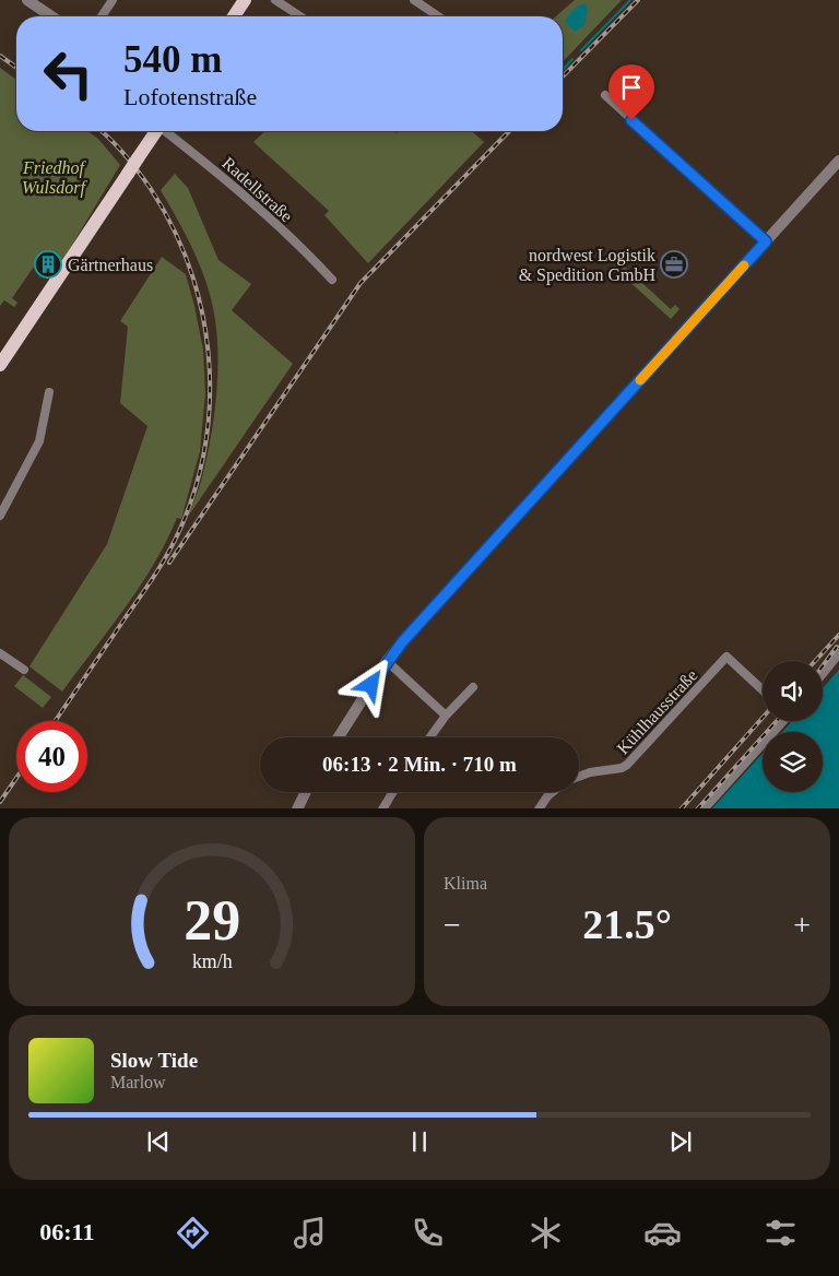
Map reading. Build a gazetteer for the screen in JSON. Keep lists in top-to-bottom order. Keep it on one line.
{"streets":{"street":["Radellstraße","Kühlhausstraße"]},"parks":["Friedhof Wulsdorf"],"places":{"building":["Gärtnerhaus"],"office":["nordwest Logistik & Spedition GmbH"]},"page":{"turn":["540 m","Lofotenstraße"],"limit":"40","trip":"06:13 · 2 Min. · 710 m","tile":"Klima","heat":["−","21.5°","+"],"song":["Slow Tide","Marlow"],"tabs":"06:11","gauge":["29","km/h"]}}
